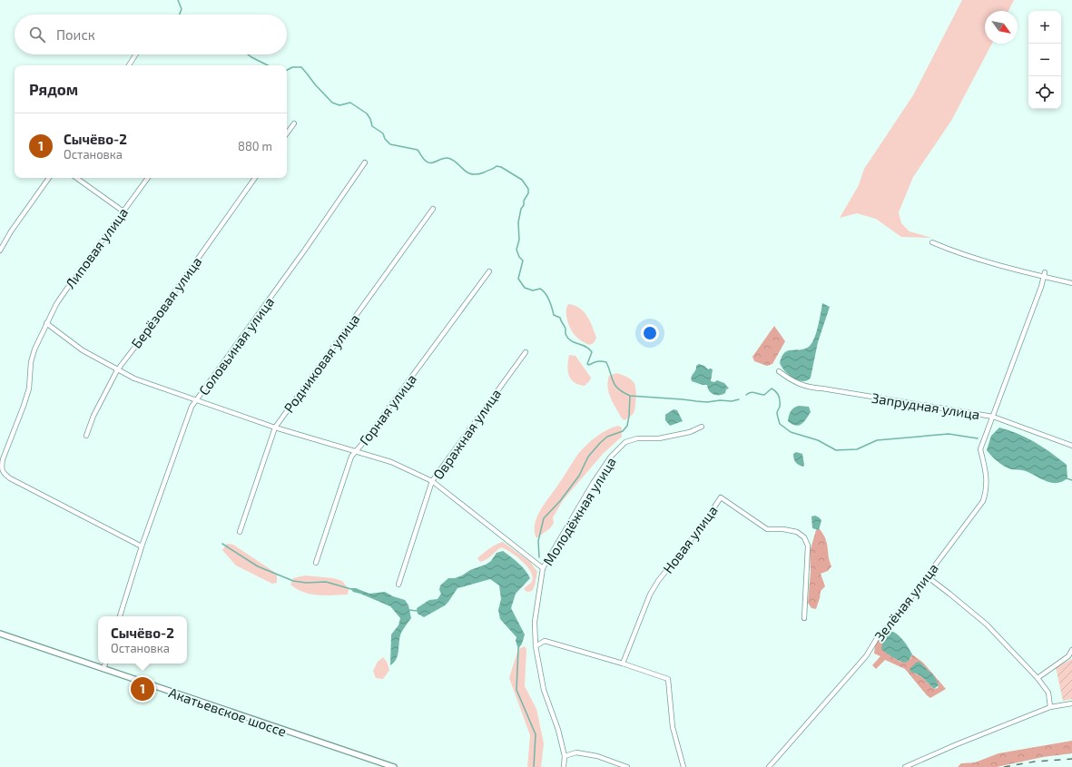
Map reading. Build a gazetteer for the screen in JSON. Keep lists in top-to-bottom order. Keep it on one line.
{"streets":{"street":["Липовая улица","Берёзовая улица","Соловьиная улица","Родниковая улица","Запрудная улица","Горная улица","Овражная улица","Молодёжная улица","Новая улица","Зелёная улица","Акатьевское шоссе"]},"crossings":[["Липовая улица","Соловьиная улица"],["Запрудная улица","Зелёная улица"]],"north":"bottom right","page":{"map_buttons":["+","−"],"search":"Поиск","heading":"Рядом","list":[{"mark":"1","name":"Сычёво-2","note":"Остановка","value":"880 m"}],"popup":["Сычёво-2","Остановка"],"pins":"1"}}
